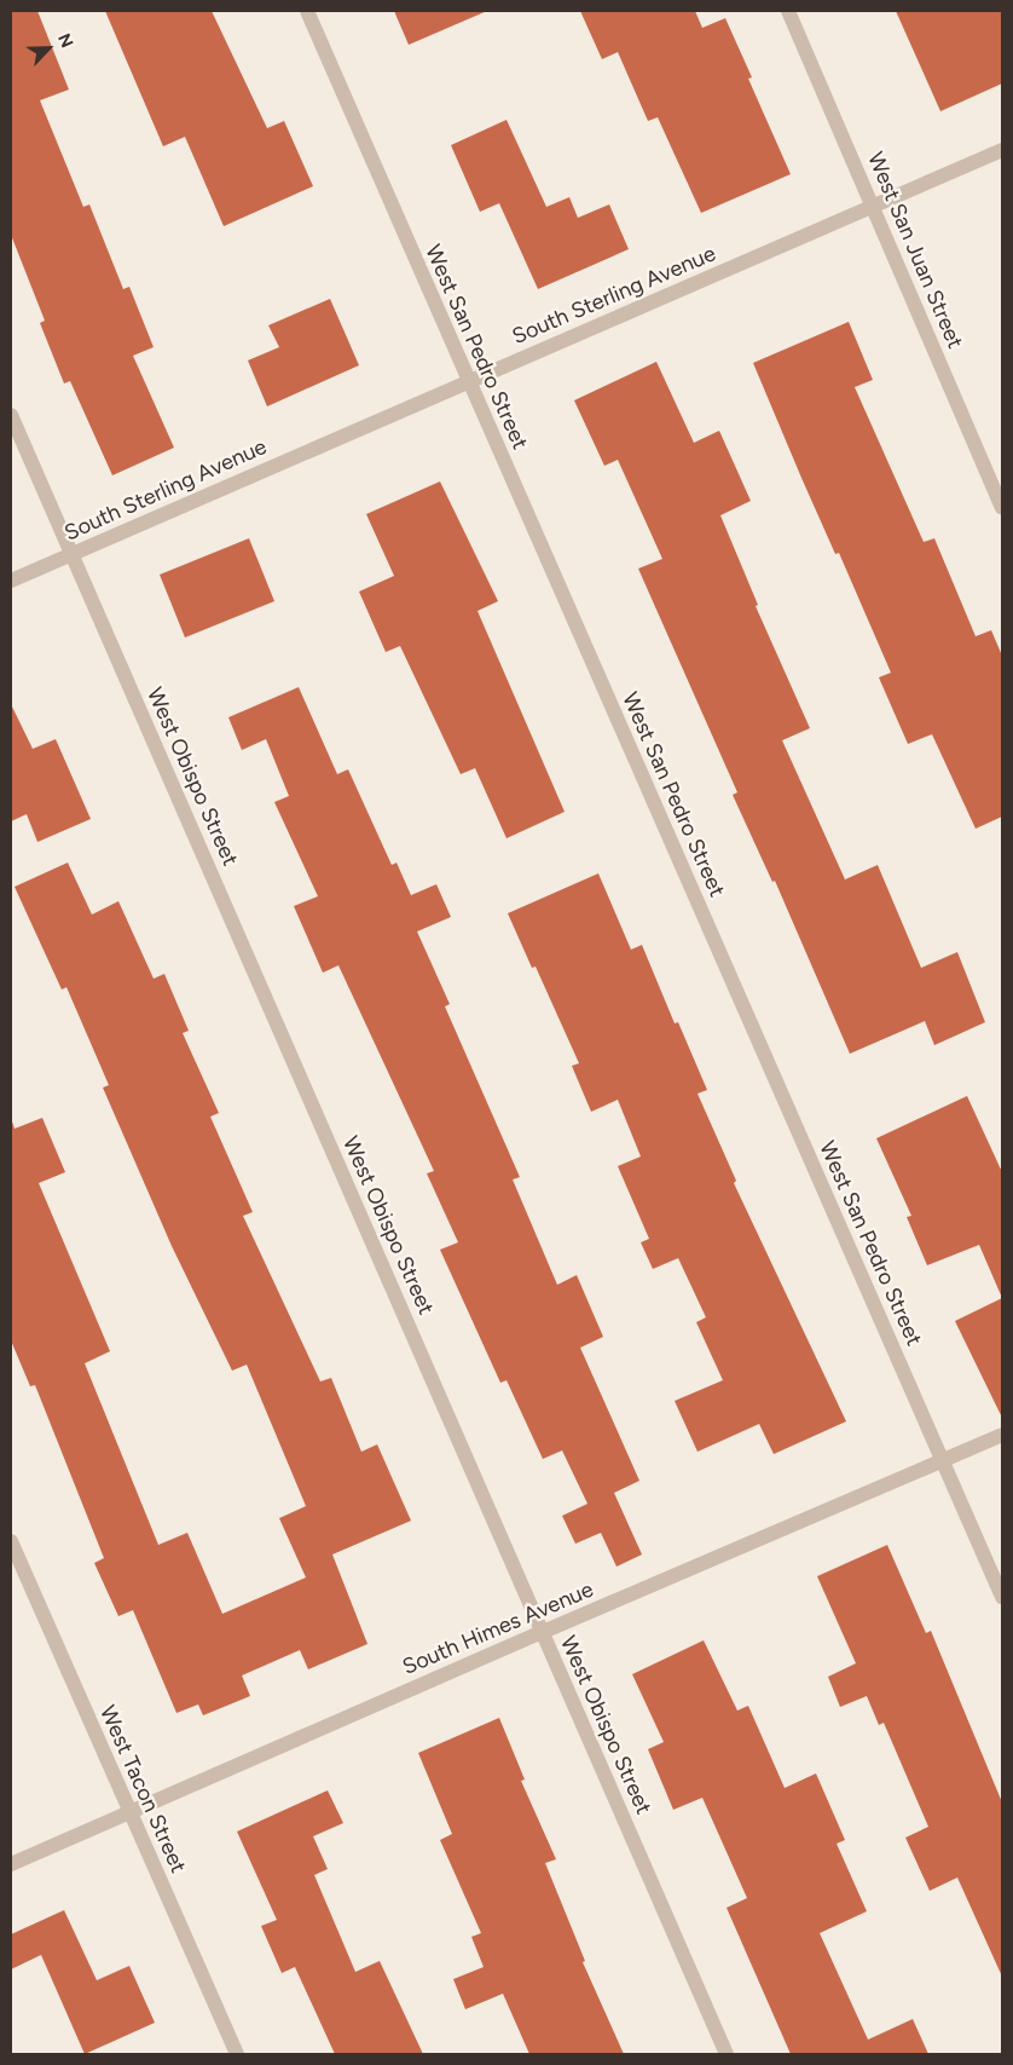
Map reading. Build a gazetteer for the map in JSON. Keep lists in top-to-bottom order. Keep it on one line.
{"streets":{"street":["West San Juan Street","South Sterling Avenue","West San Pedro Street","West Obispo Street","South Himes Avenue","West Tacon Street"]},"crossings":[["West San Juan Street","South Sterling Avenue"],["South Sterling Avenue","West San Pedro Street"],["South Sterling Avenue","West Obispo Street"],["West San Pedro Street","South Himes Avenue"],["West Obispo Street","South Himes Avenue"],["South Himes Avenue","West Tacon Street"]],"north":"top right"}
